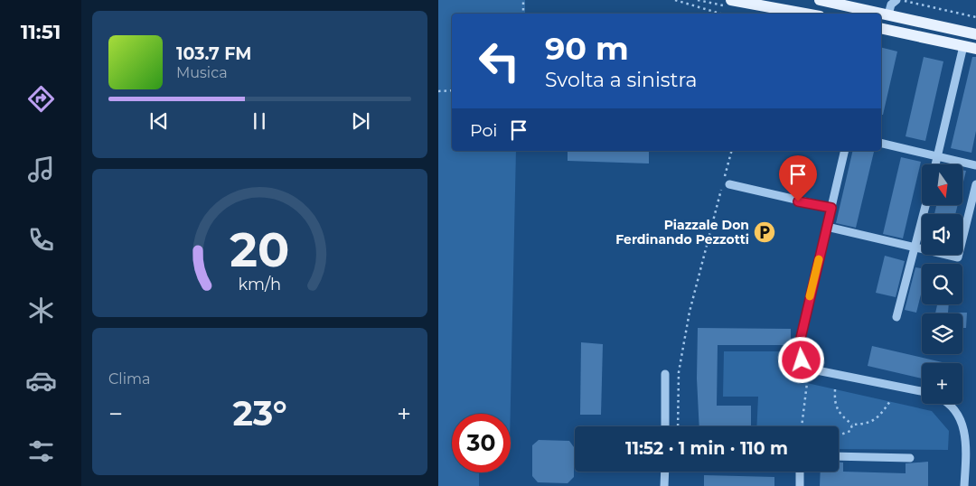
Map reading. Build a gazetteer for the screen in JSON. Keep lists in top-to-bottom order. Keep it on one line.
{"places":{"parking":["Piazzale Don Ferdinando Pezzotti"]},"north":"bottom","page":{"tabs":"11:51","turn":["90 m","Svolta a sinistra"],"song":["103.7 FM","Musica"],"then":"Poi","map_buttons":"+","tile":"Clima","heat":["−","23°","+"],"limit":"30","trip":"11:52 · 1 min · 110 m","gauge":["20","km/h"]}}
